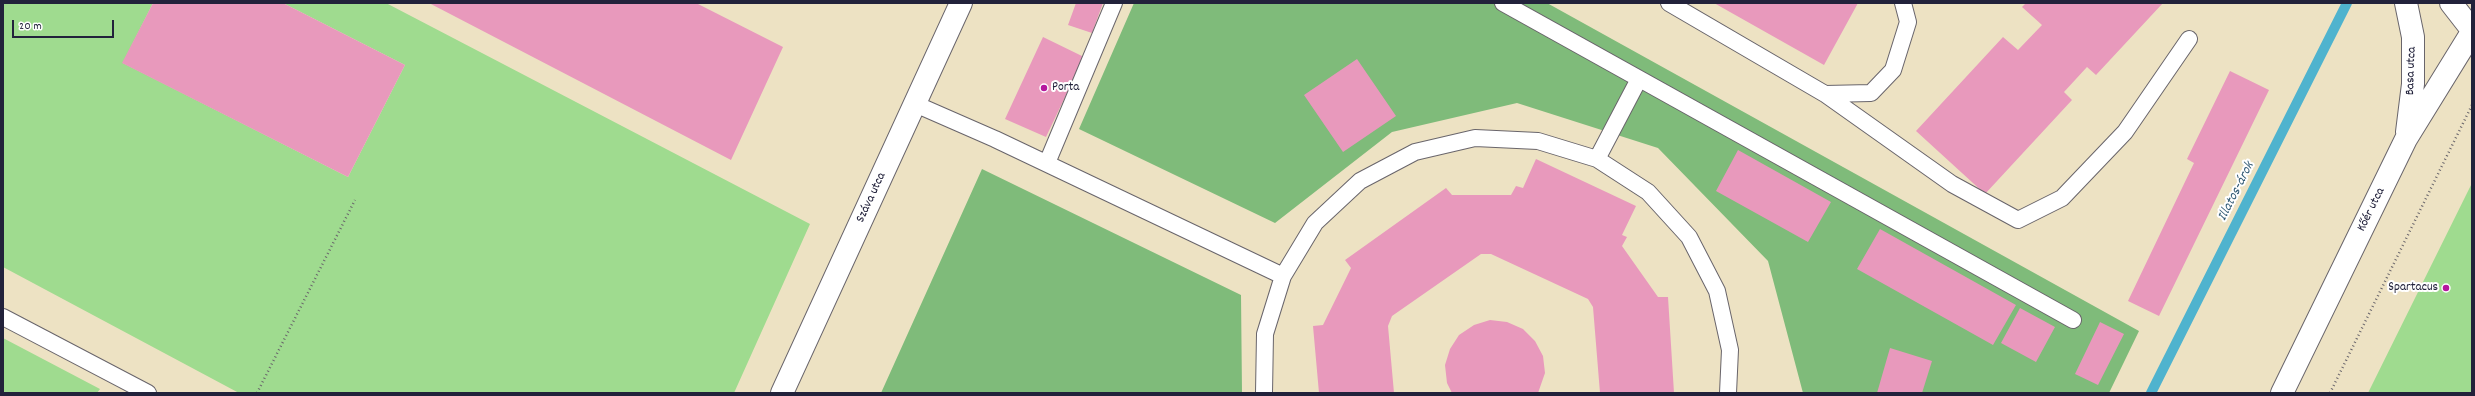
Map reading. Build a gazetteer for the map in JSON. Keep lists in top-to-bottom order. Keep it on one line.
{"streets":{"street":["Basa utca","Száva utca","Kőér utca"]},"crossings":[["Basa utca","Kőér utca"]],"water":["Illatos-árok"],"places":["Porta","Spartacus"],"scale_bar":"20 m"}
